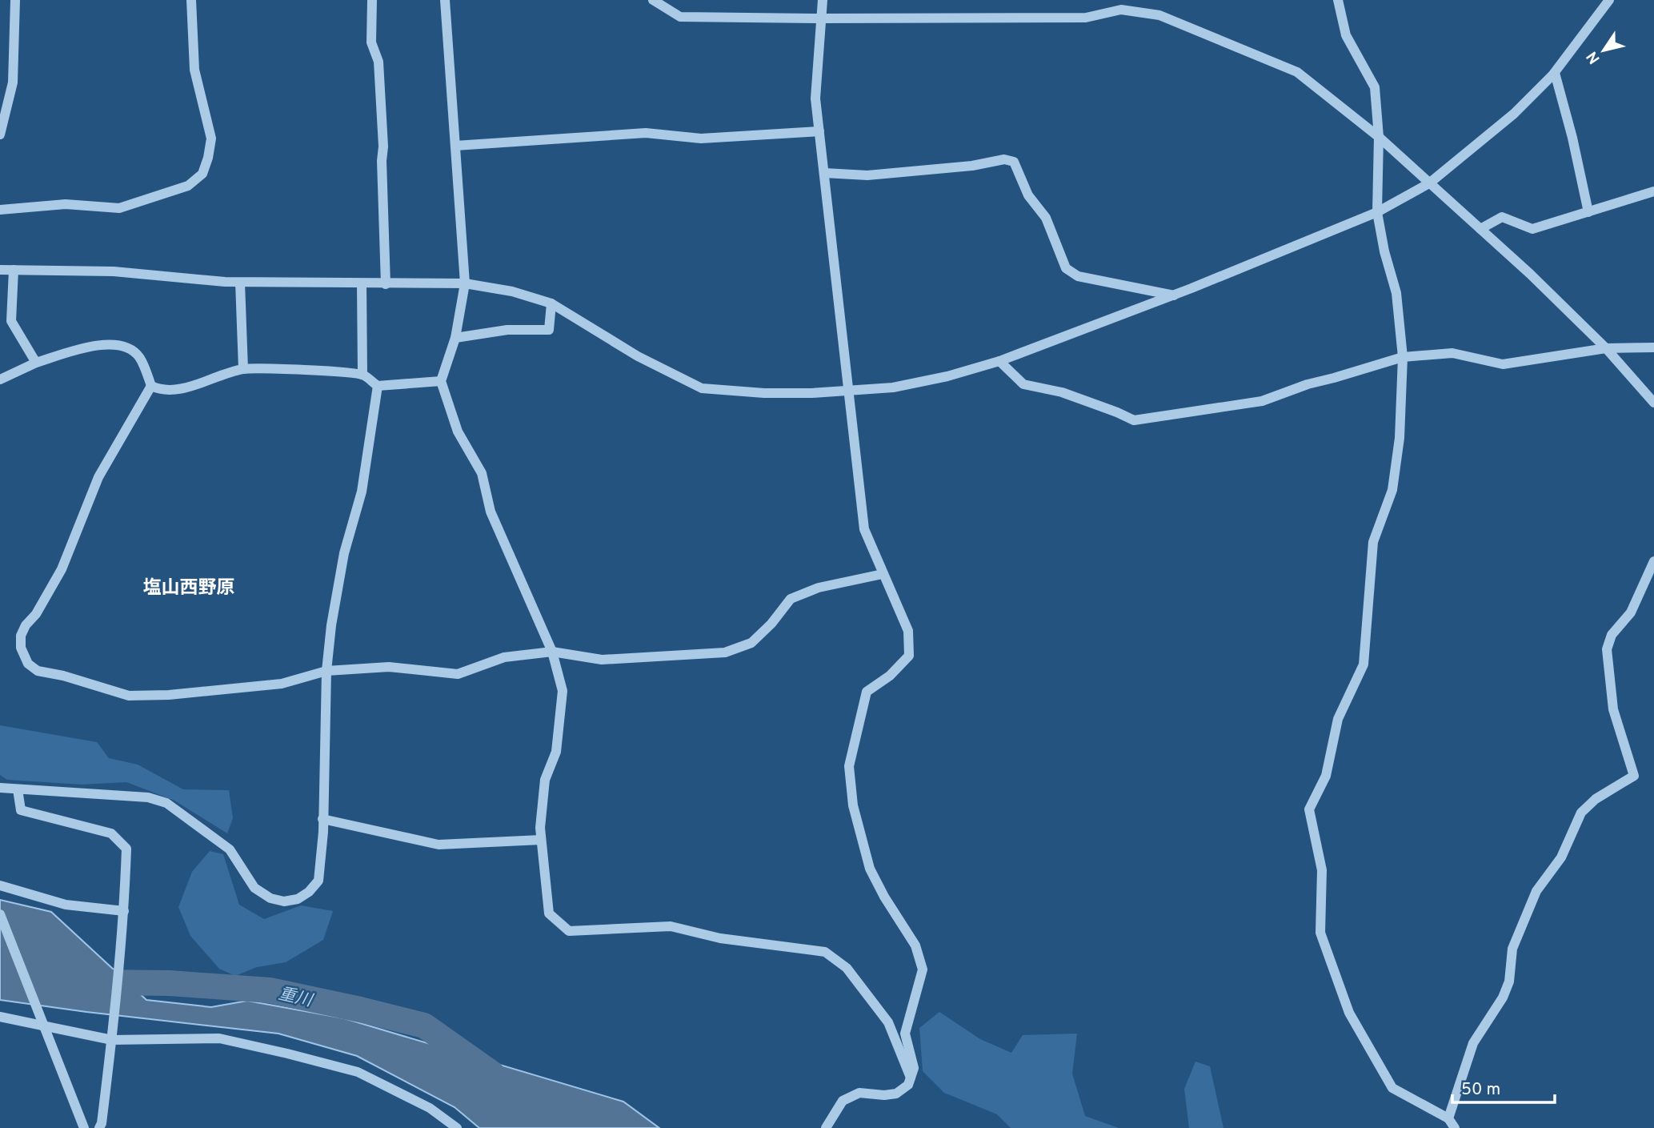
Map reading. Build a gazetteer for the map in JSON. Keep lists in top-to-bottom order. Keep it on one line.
{"districts":["塩山西野原"],"water":["重川"],"scale_bar":"50 m","north":"bottom left"}
